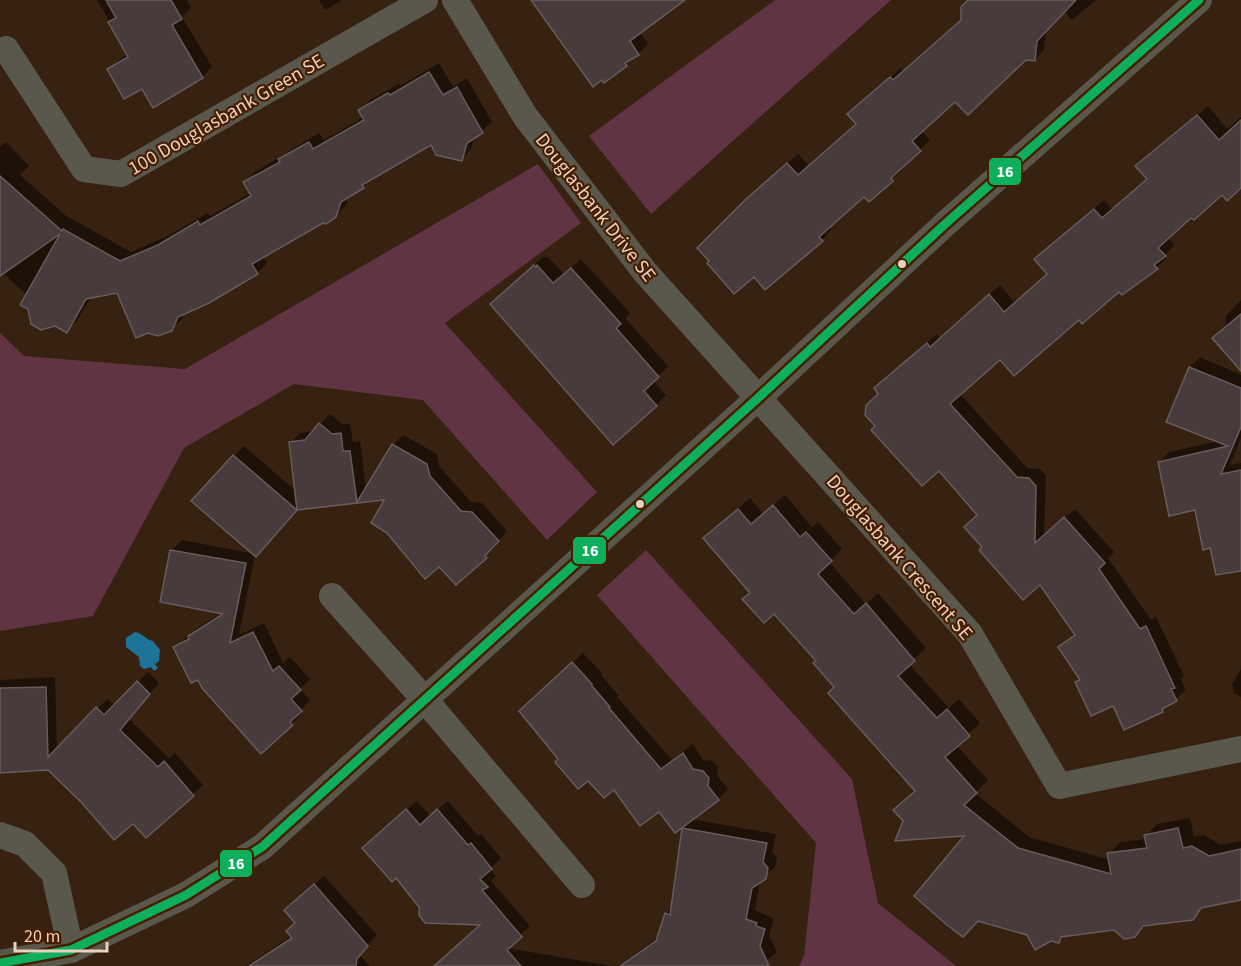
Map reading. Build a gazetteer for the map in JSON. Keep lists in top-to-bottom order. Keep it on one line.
{"streets":{"street":["100 Douglasbank Green SE","Douglasbank Drive SE","Douglasbank Crescent SE"]},"crossings":[["Douglasbank Drive SE","Douglasbank Crescent SE"]],"lines":["transit line 16"],"scale_bar":"20 m"}
